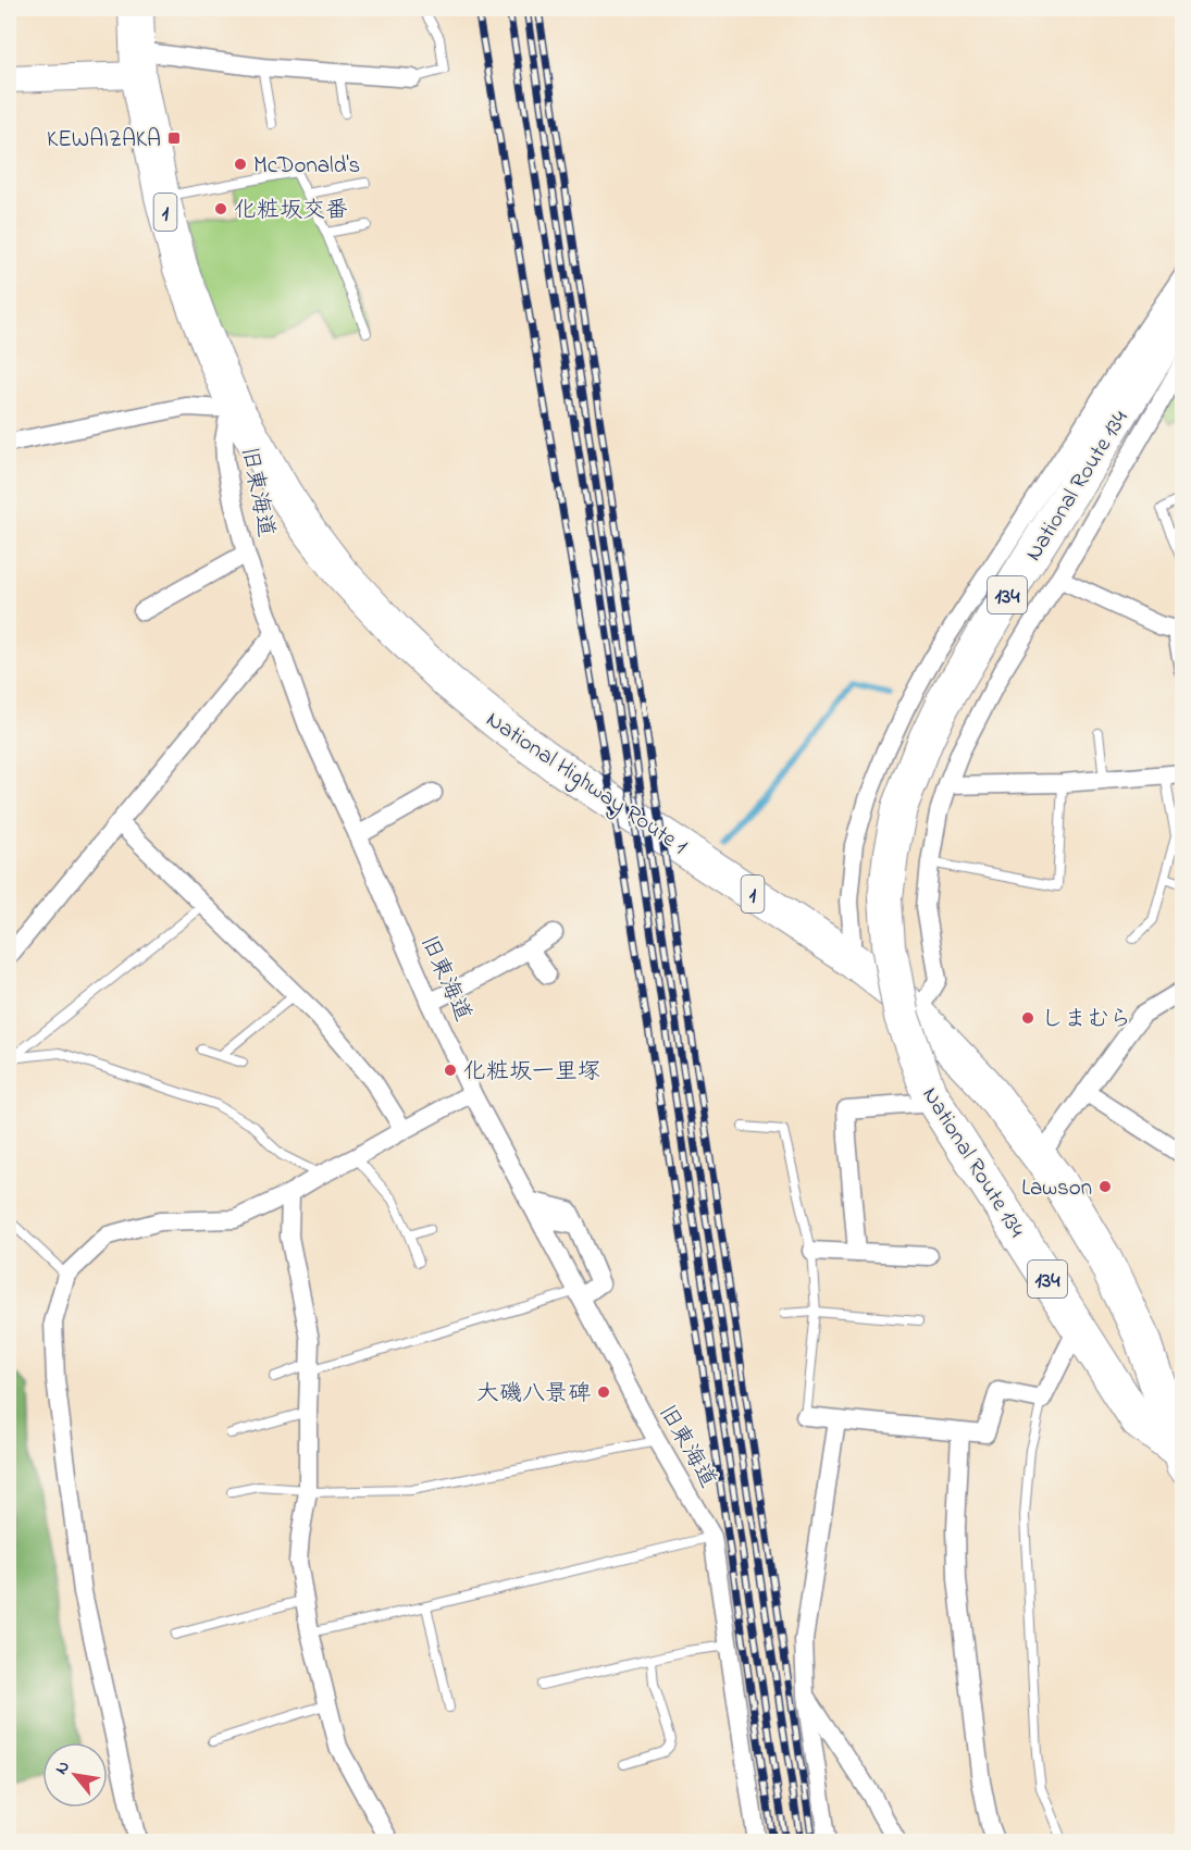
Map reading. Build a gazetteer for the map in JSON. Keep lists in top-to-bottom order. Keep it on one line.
{"streets":{"highway":["1","National Route 134","134","National Highway Route 1"],"street":["旧東海道"]},"crossings":[["National Route 134","National Highway Route 1"],["旧東海道","National Highway Route 1"]],"places":{"transit":["KEWAIZAKA"],"other":["McDonald's","化粧坂交番","しまむら","化粧坂一里塚","Lawson","大磯八景碑"]},"north":"top left"}
